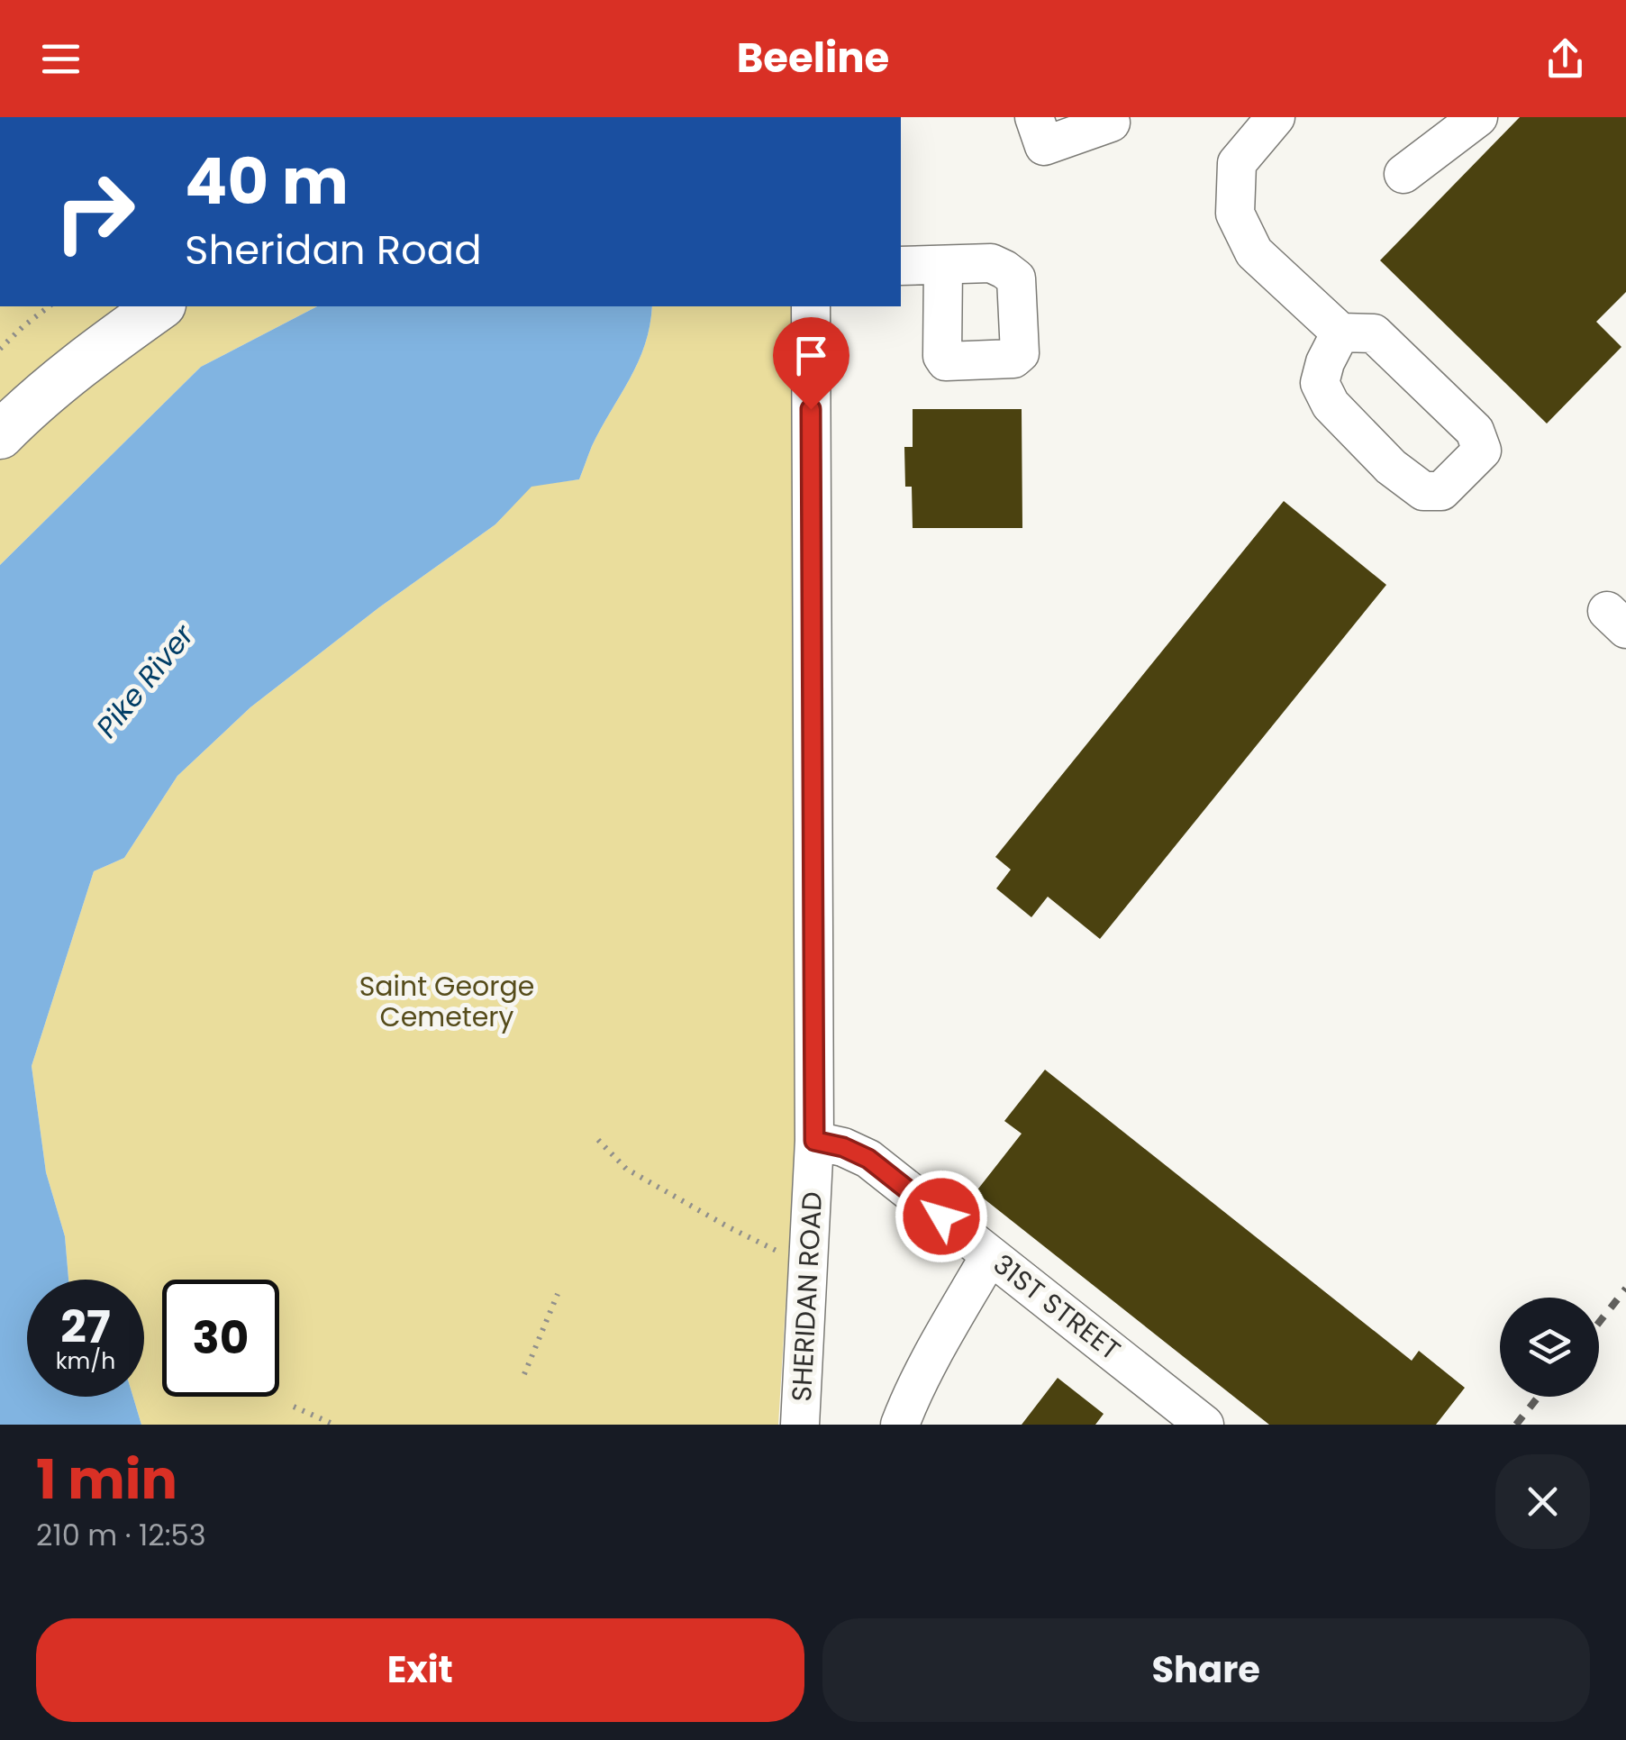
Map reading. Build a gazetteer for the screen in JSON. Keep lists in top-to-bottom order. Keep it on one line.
{"streets":{"street":["SHERIDAN ROAD","31ST STREET"]},"crossings":[["SHERIDAN ROAD","31ST STREET"]],"water":["Pike River"],"parks":["Saint George Cemetery"],"page":{"header":"Beeline","turn":["40 m","Sheridan Road"],"speed":"27 km/h","limit":"30","heading":["1 min","210 m · 12:53"],"buttons":["Exit","Share"]}}
